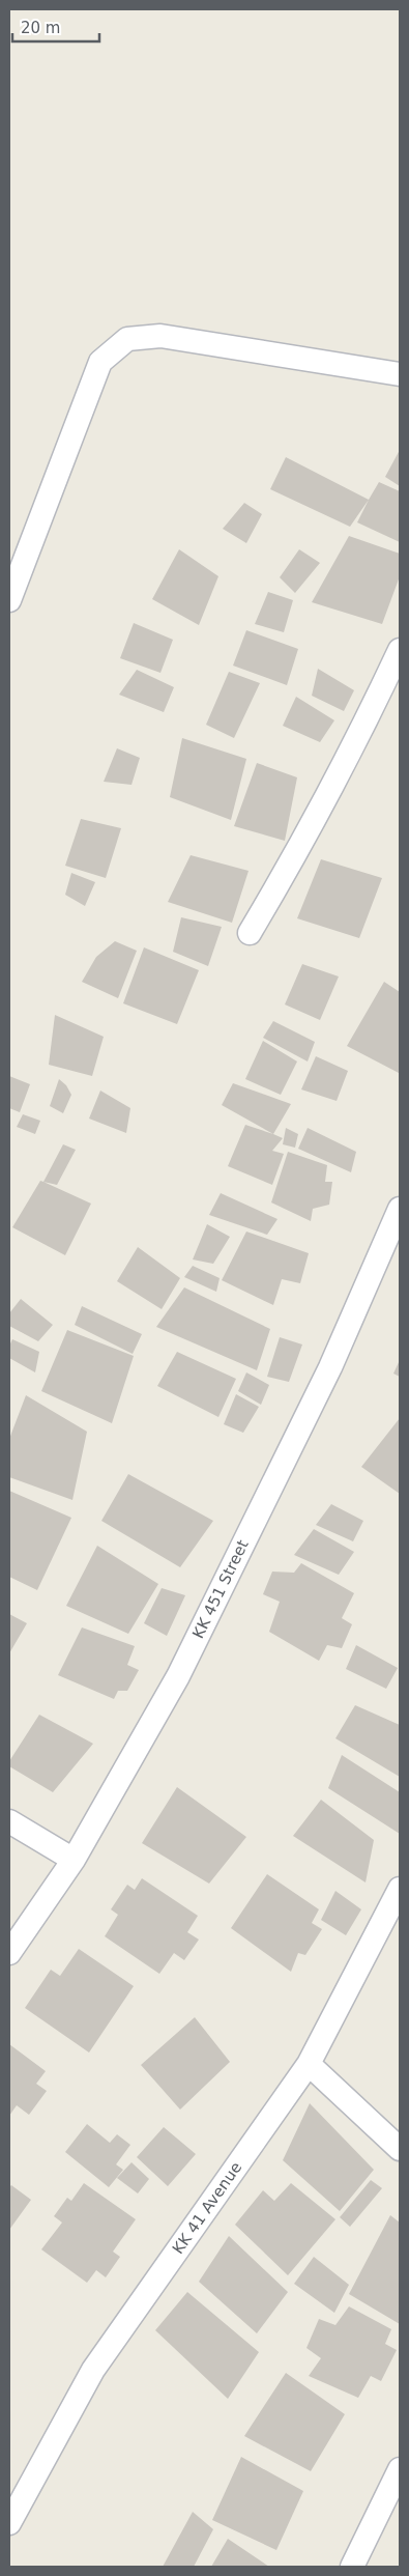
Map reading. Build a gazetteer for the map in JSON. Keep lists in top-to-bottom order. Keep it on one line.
{"streets":{"street":["KK 451 Street","KK 41 Avenue"]},"scale_bar":"20 m"}
